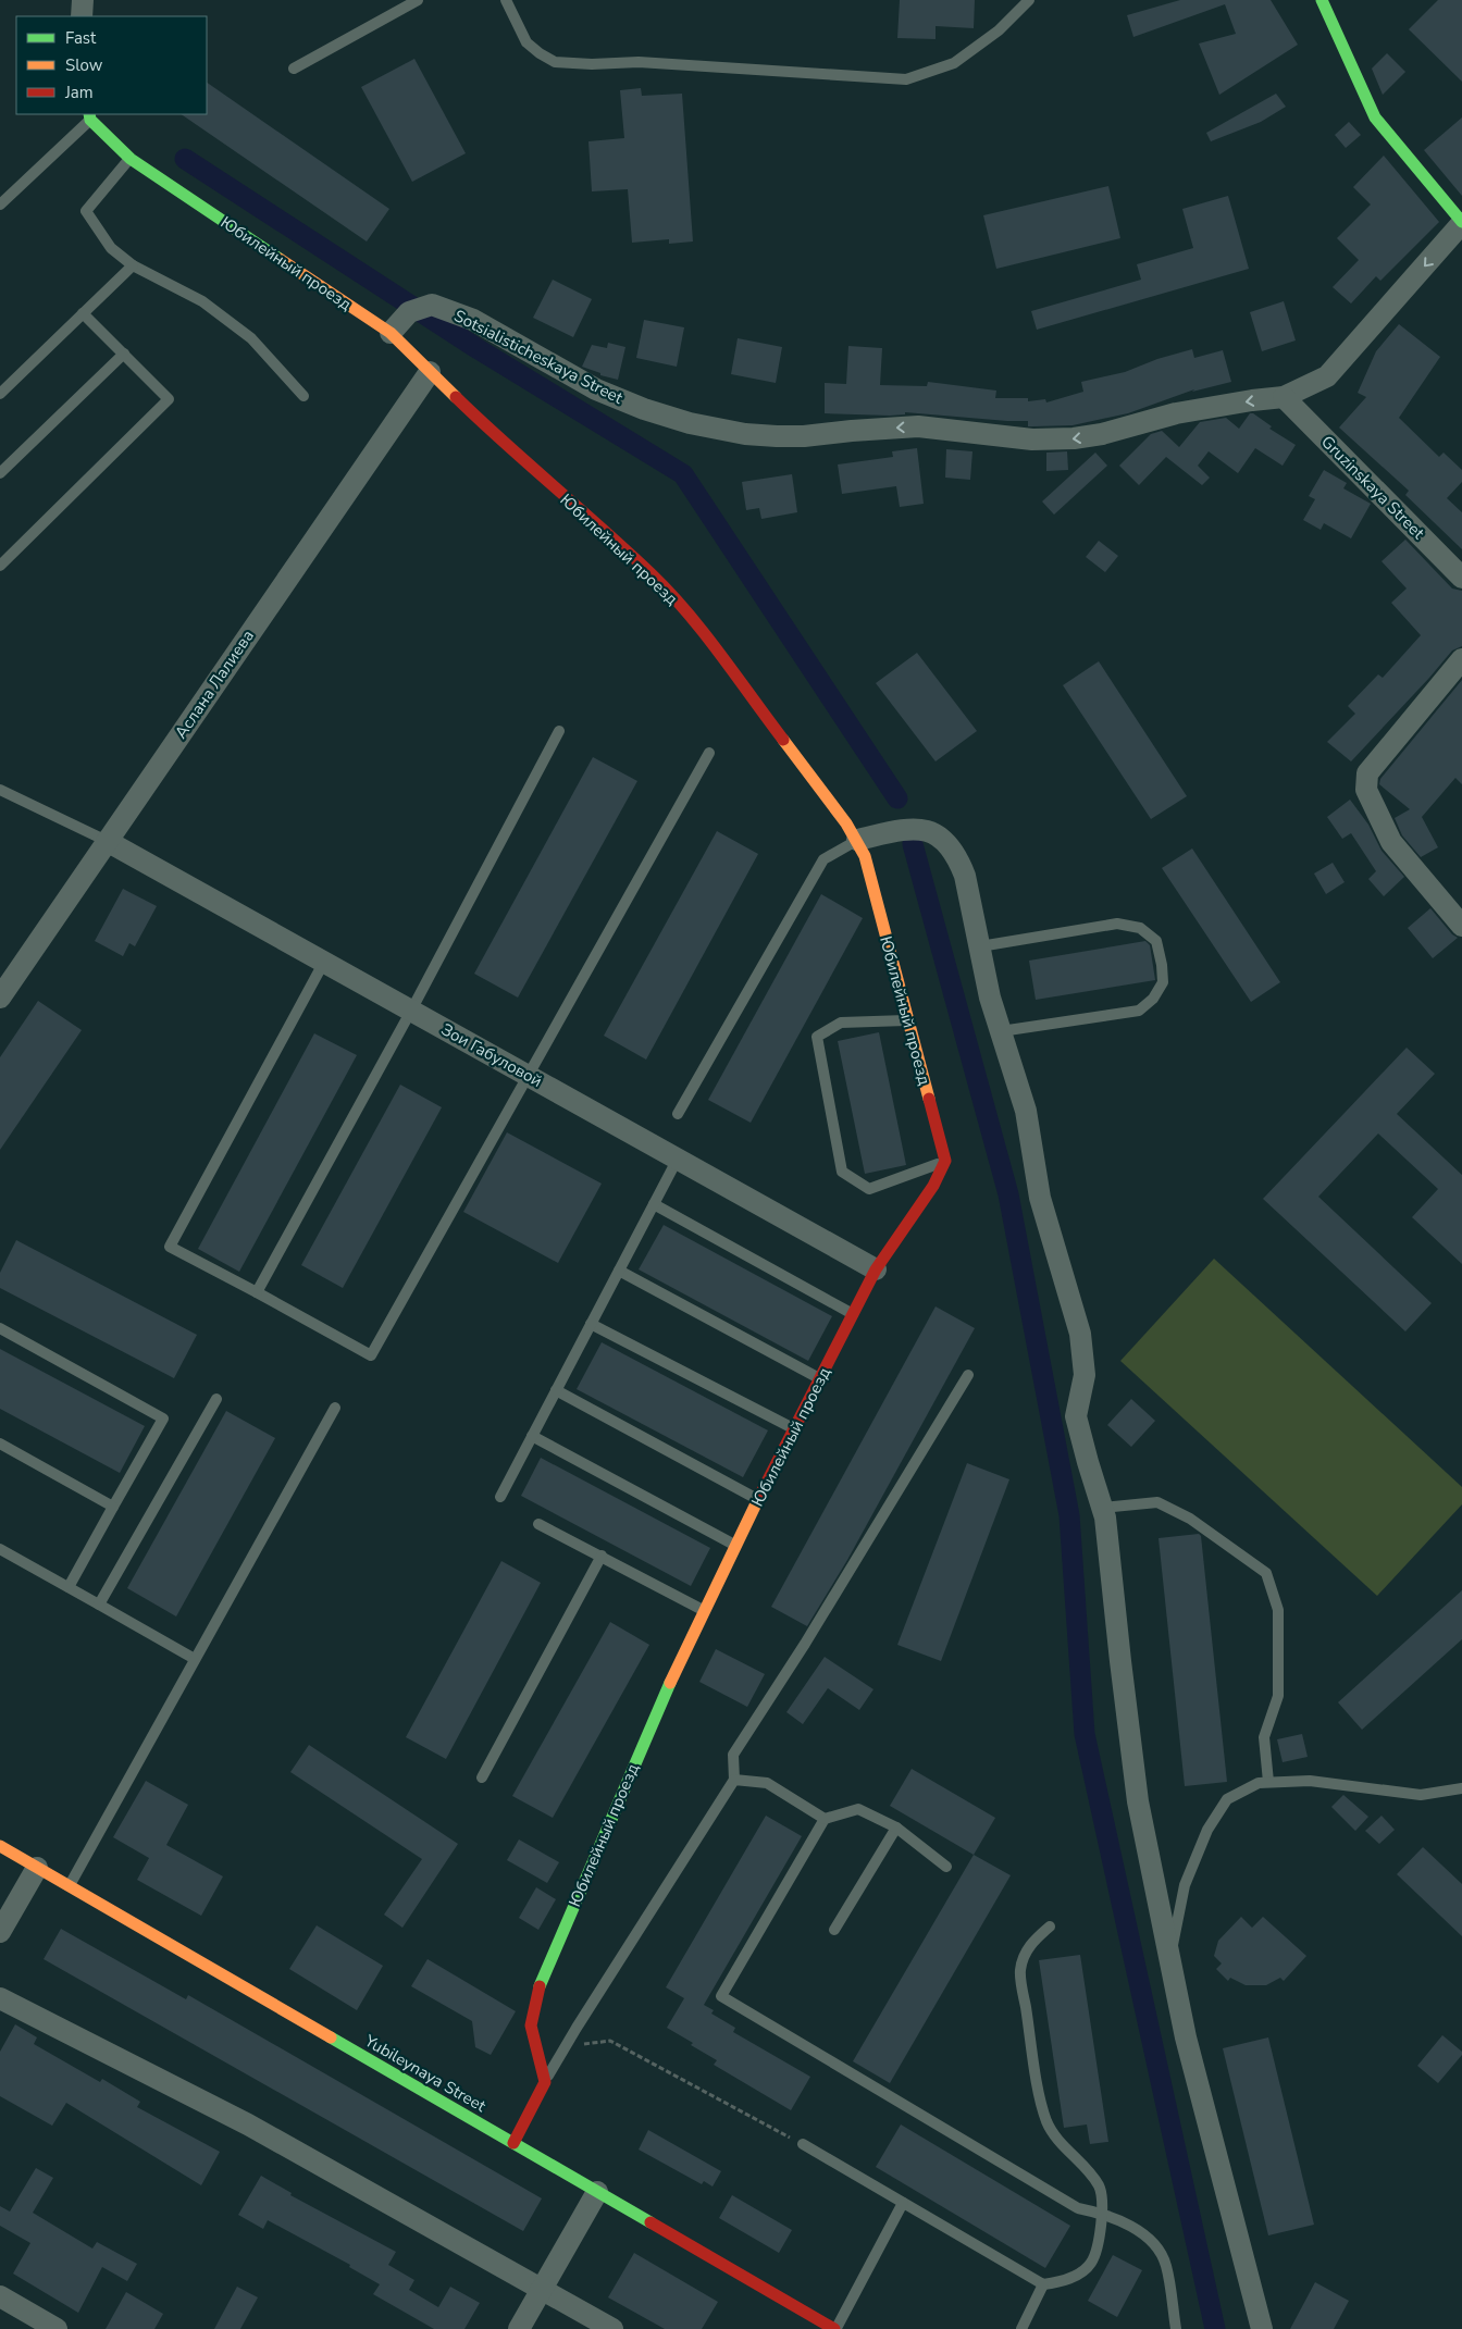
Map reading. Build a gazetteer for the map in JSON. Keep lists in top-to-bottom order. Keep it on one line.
{"streets":{"street":["Юбилейный проезд","Sotsialisticheskaya Street","Gruzinskaya Street","Аслана Лалиева","Зои Габуловой","Yubileynaya Street"]},"crossings":[["Юбилейный проезд","Sotsialisticheskaya Street"],["Юбилейный проезд","Аслана Лалиева"],["Юбилейный проезд","Зои Габуловой"],["Sotsialisticheskaya Street","Gruzinskaya Street"],["Аслана Лалиева","Зои Габуловой"]],"one_way":["Sotsialisticheskaya Street"],"legend":["Fast","Slow","Jam"]}
